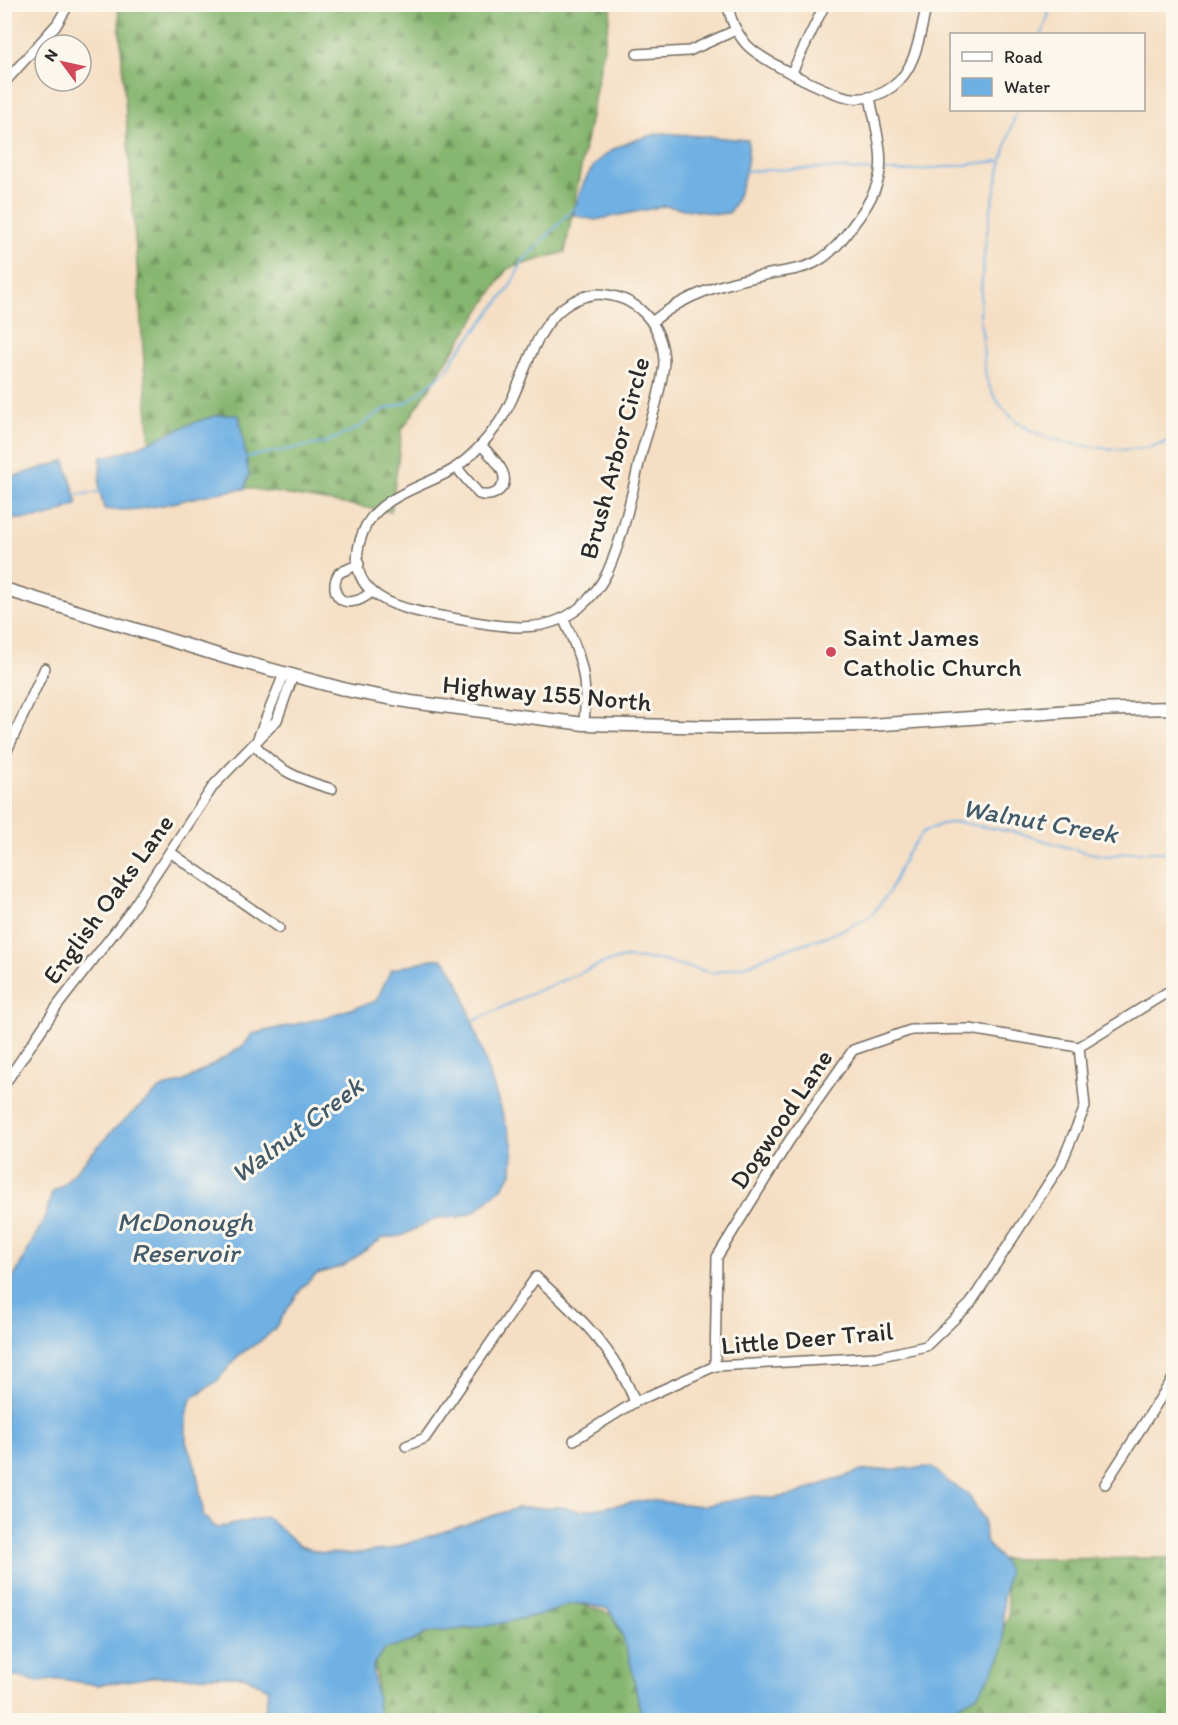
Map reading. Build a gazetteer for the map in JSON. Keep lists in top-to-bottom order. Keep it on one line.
{"streets":{"main road":["Highway 155 North"],"street":["Brush Arbor Circle","English Oaks Lane","Dogwood Lane","Little Deer Trail"]},"crossings":[["Highway 155 North","English Oaks Lane"],["Dogwood Lane","Little Deer Trail"]],"water":["Walnut Creek","McDonough Reservoir"],"places":["Saint James Catholic Church"],"legend":["Road","Water"],"north":"top left"}
